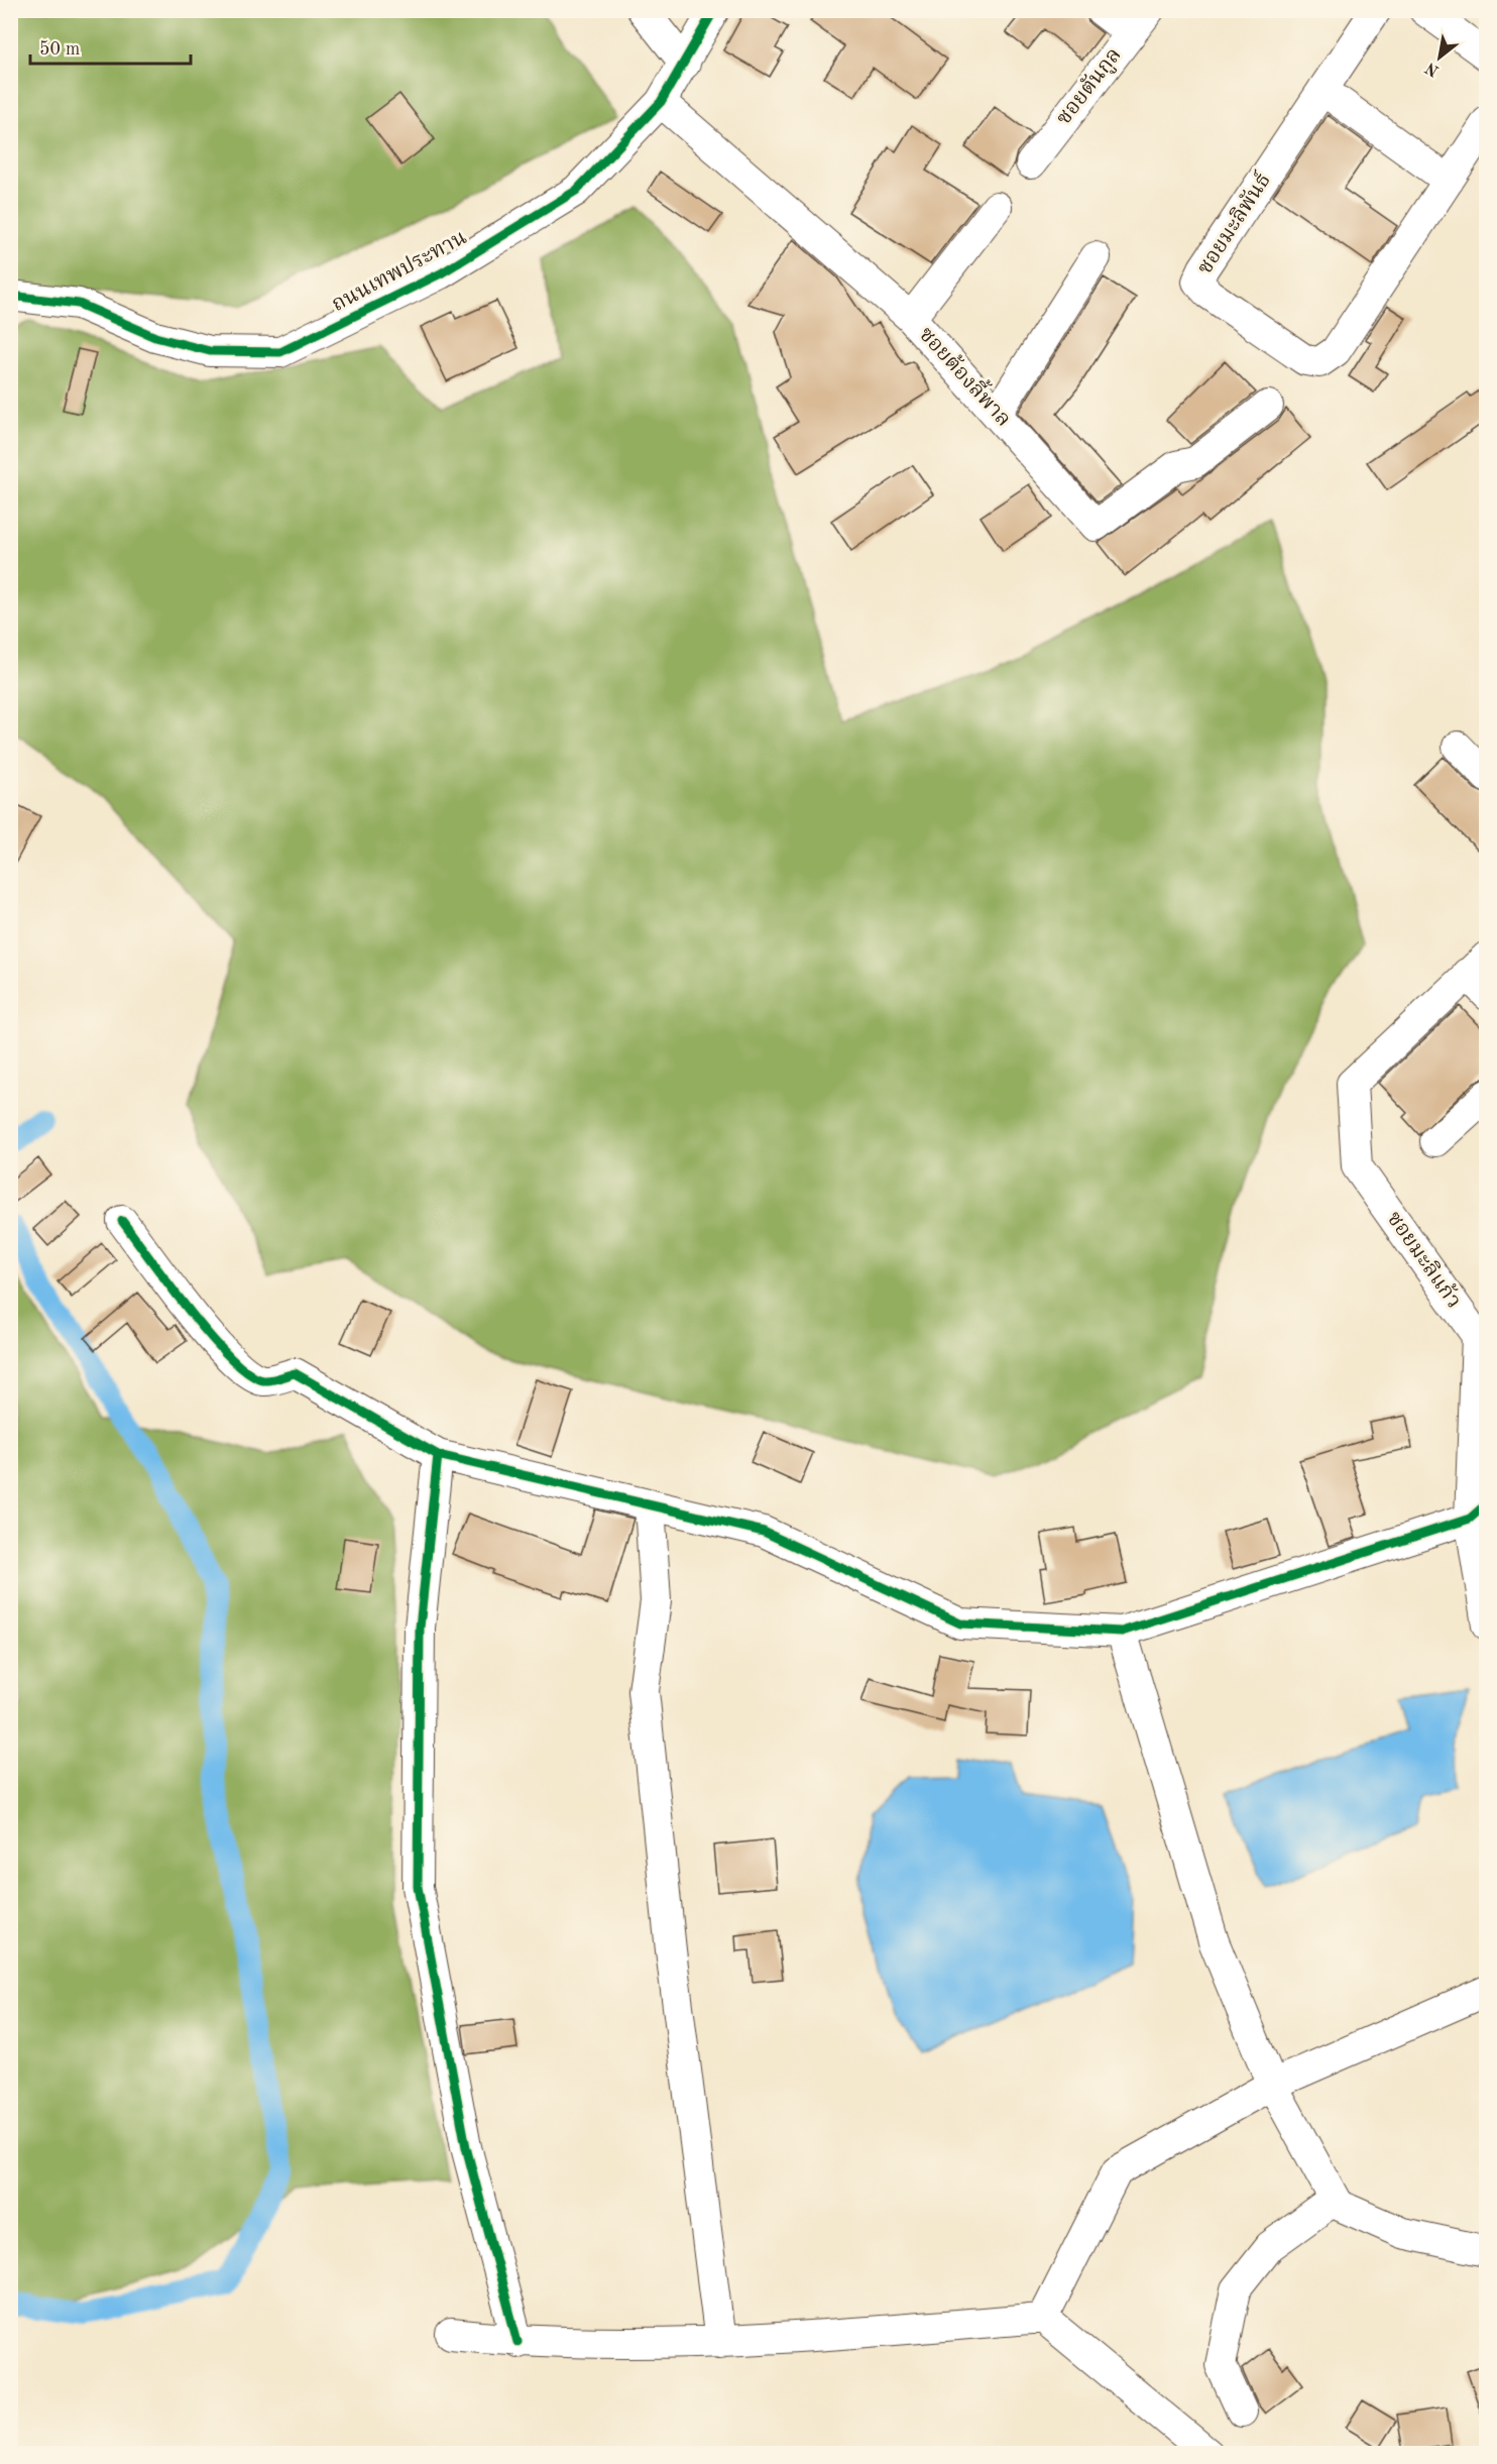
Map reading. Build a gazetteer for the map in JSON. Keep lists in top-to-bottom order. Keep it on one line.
{"streets":{"street":["ซอยตันกูล","ซอยมะลิพันธ์","ถนนเทพประทาน","ซอยต้องลี้พาล","ซอยมะลิแก้ว"]},"crossings":[["ถนนเทพประทาน","ซอยต้องลี้พาล"]],"scale_bar":"50 m","north":"bottom left"}
